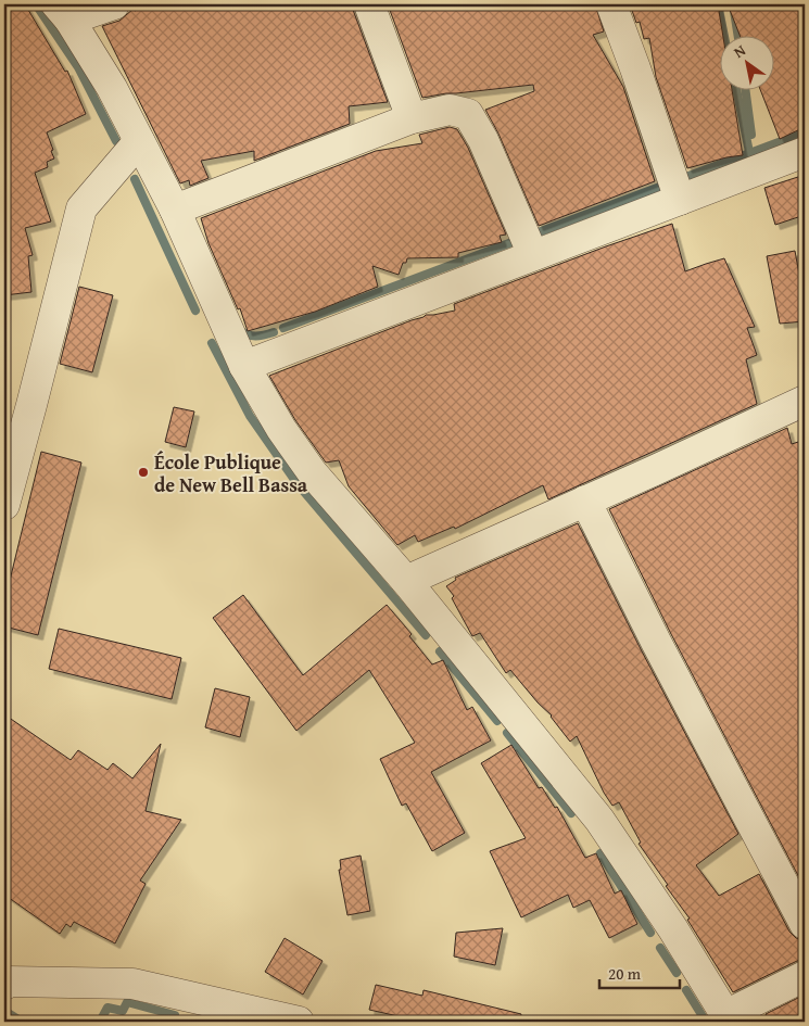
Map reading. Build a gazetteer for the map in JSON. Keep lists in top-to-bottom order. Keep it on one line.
{"places":["École Publique de New Bell Bassa"],"scale_bar":"20 m","north":"top left"}
